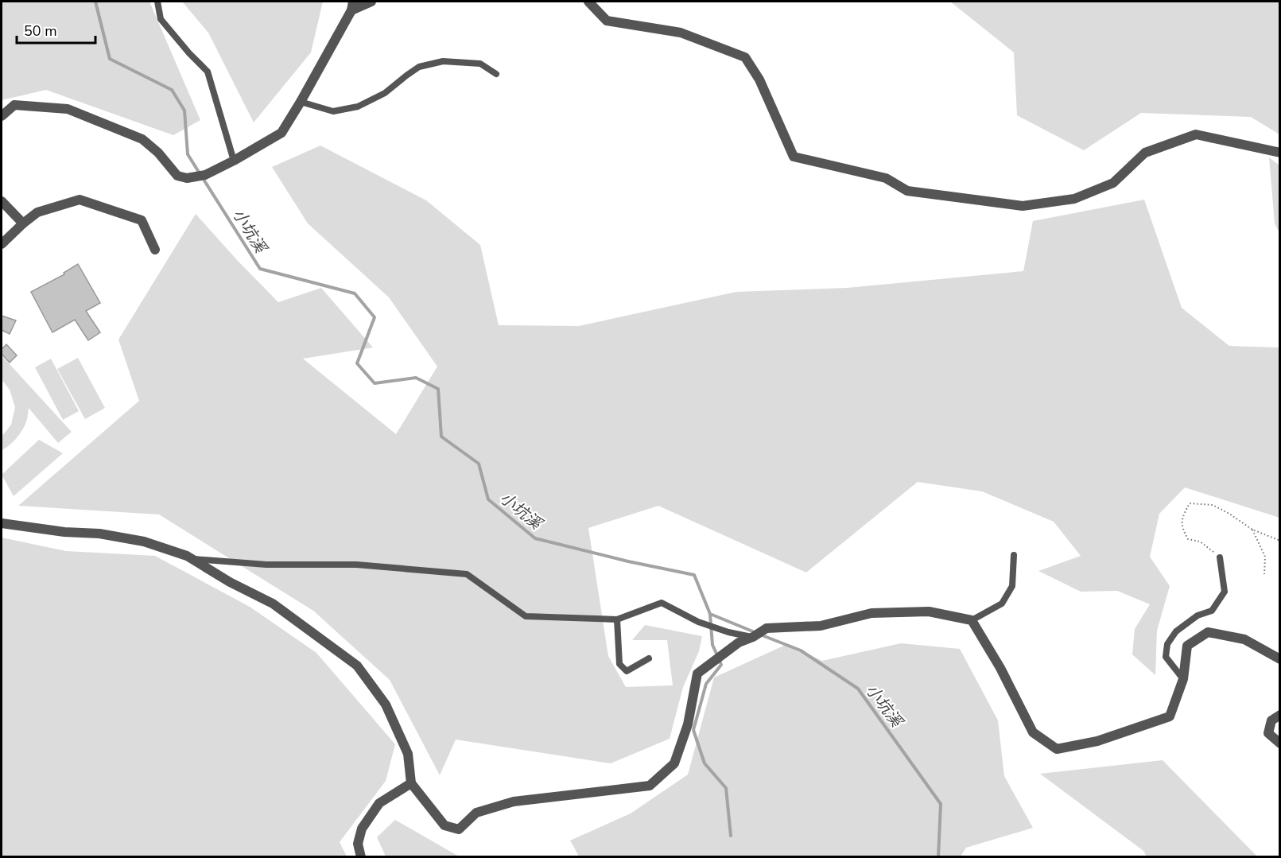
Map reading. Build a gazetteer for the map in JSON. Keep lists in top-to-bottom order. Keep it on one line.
{"water":["小坑溪"],"scale_bar":"50 m"}
